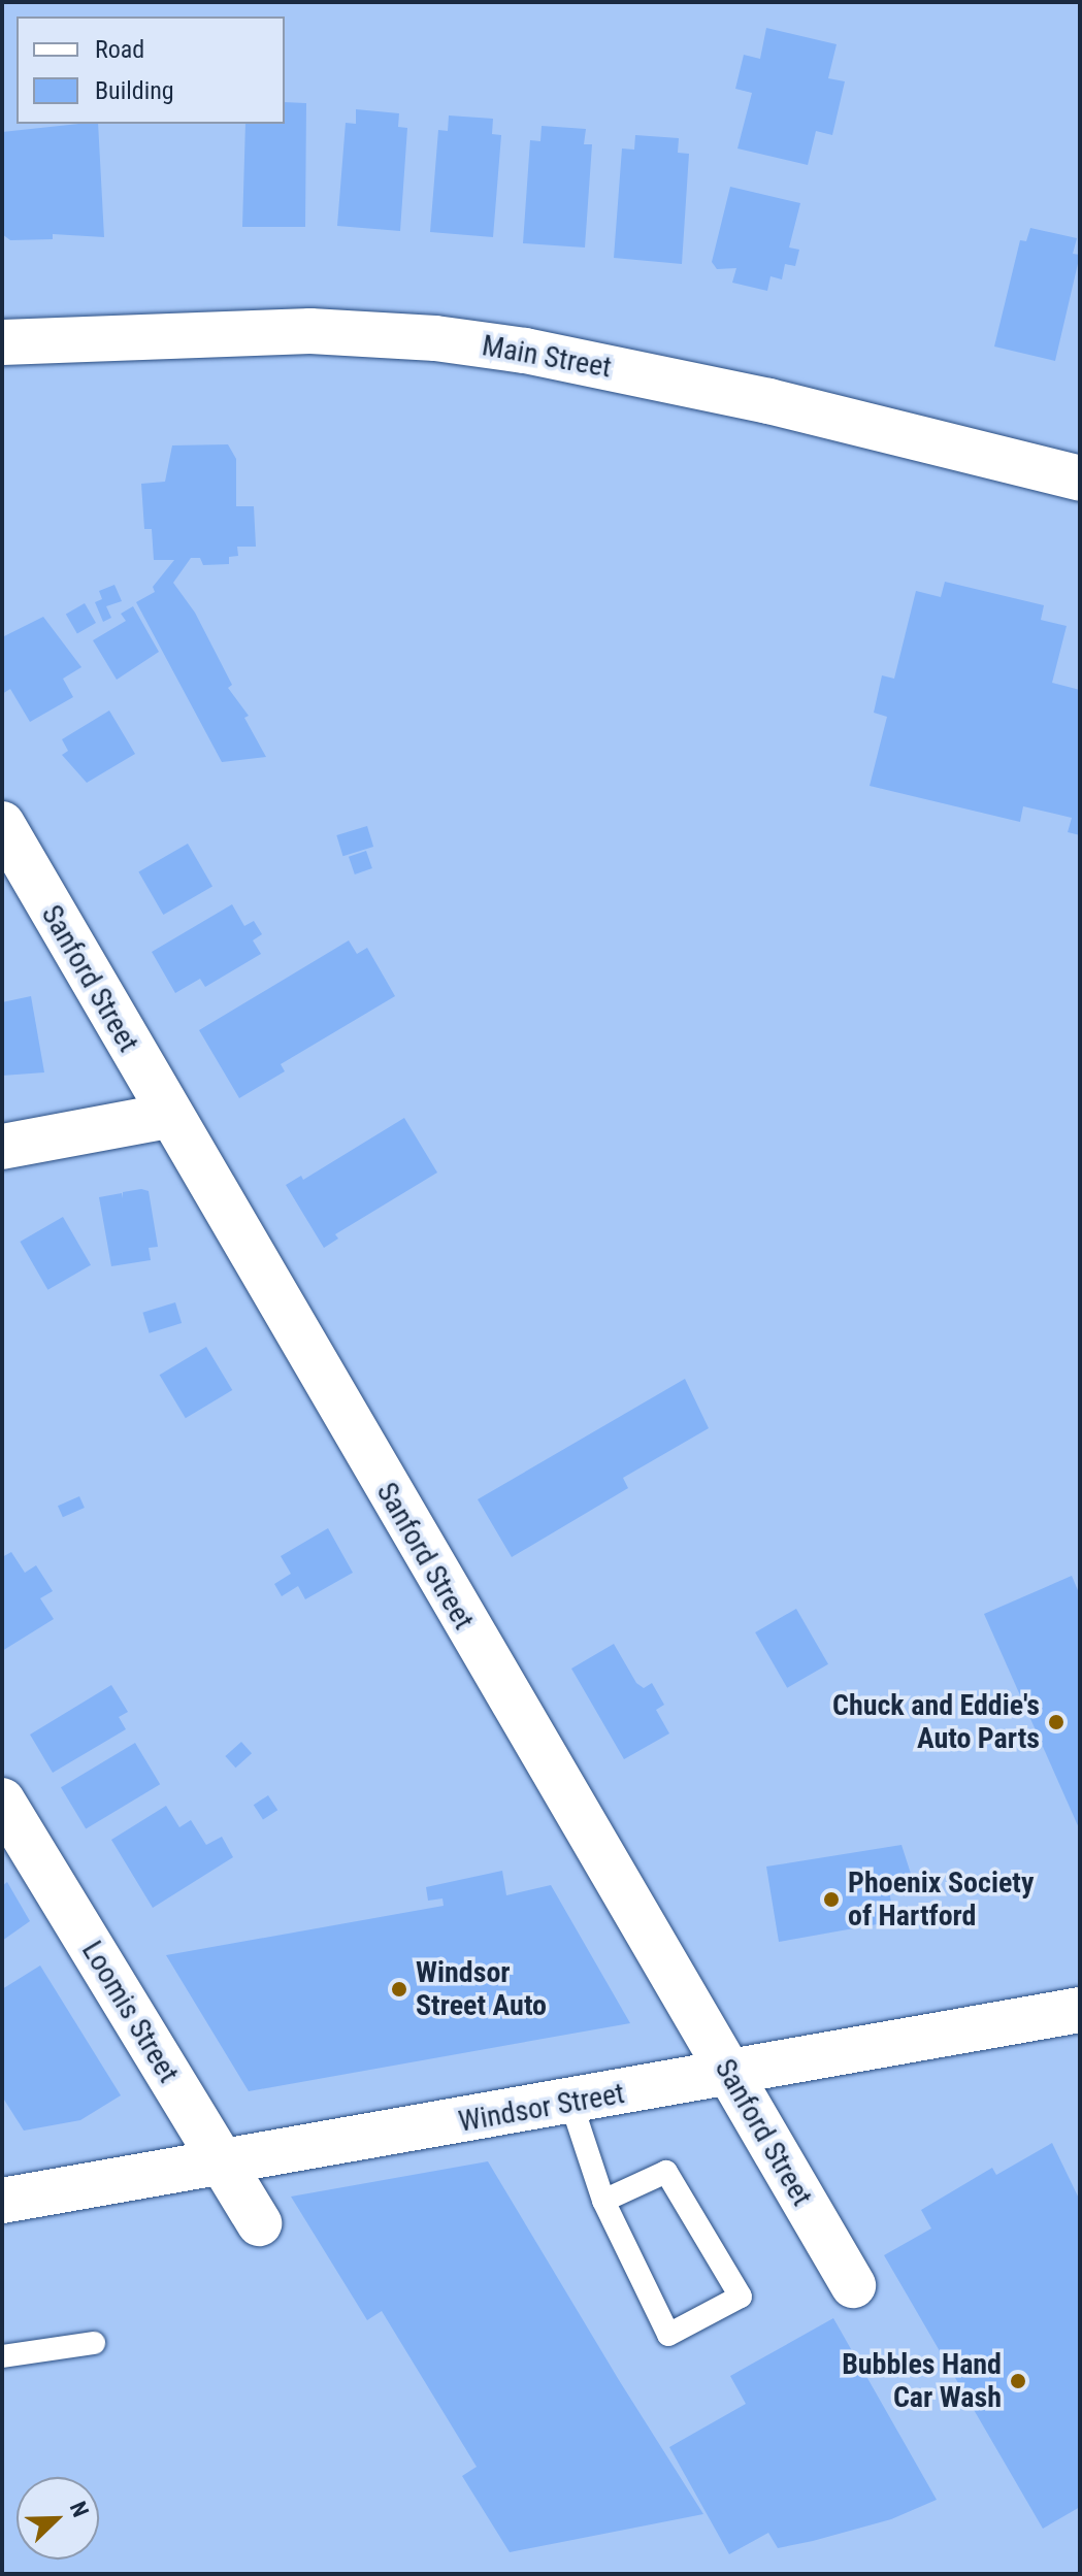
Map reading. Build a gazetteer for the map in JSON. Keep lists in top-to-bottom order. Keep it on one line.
{"streets":{"street":["Main Street","Sanford Street","Loomis Street","Windsor Street"]},"crossings":[["Sanford Street","Windsor Street"],["Loomis Street","Windsor Street"]],"places":["Chuck and Eddie's Auto Parts","Phoenix Society of Hartford","Windsor Street Auto","Bubbles Hand Car Wash"],"legend":["Road","Building"],"north":"top right"}
